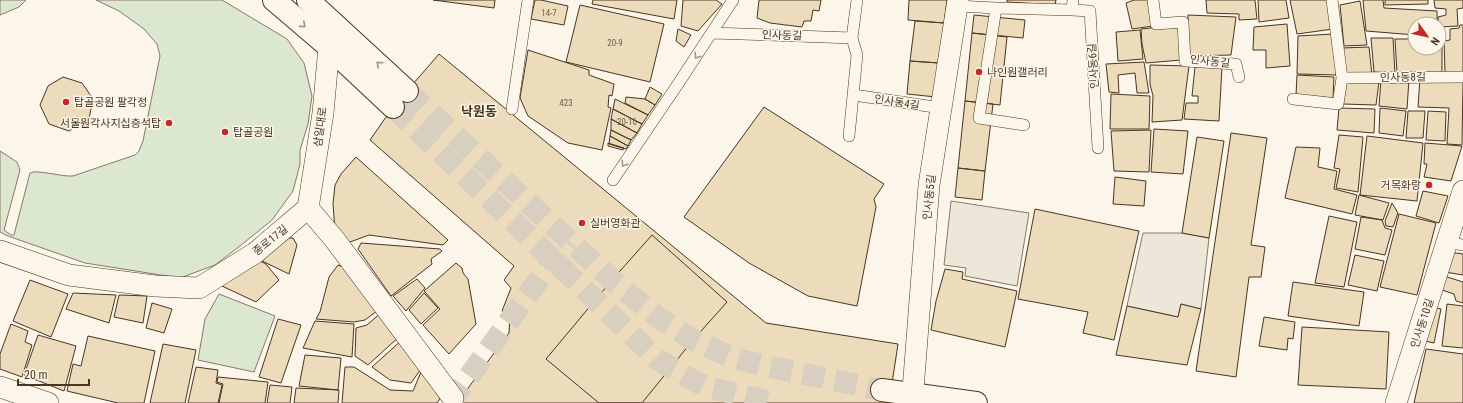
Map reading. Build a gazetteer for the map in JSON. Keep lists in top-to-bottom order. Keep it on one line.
{"streets":{"street":["삼일대로","인사동5길","종로17길","인사동10길"],"lane":["인사동길","인사동6길","인사동8길","인사동4길"]},"crossings":[["인사동4길","인사동5길"],["삼일대로","종로17길"]],"districts":["낙원동"],"places":["나인원갤러리","탑골공원 팔각정","서울원각사지십층석탑","탑골공원","거목화랑","실버영화관"],"house_numbers":["14-7","20-9","423","20-16"],"scale_bar":"20 m","north":"bottom right"}
